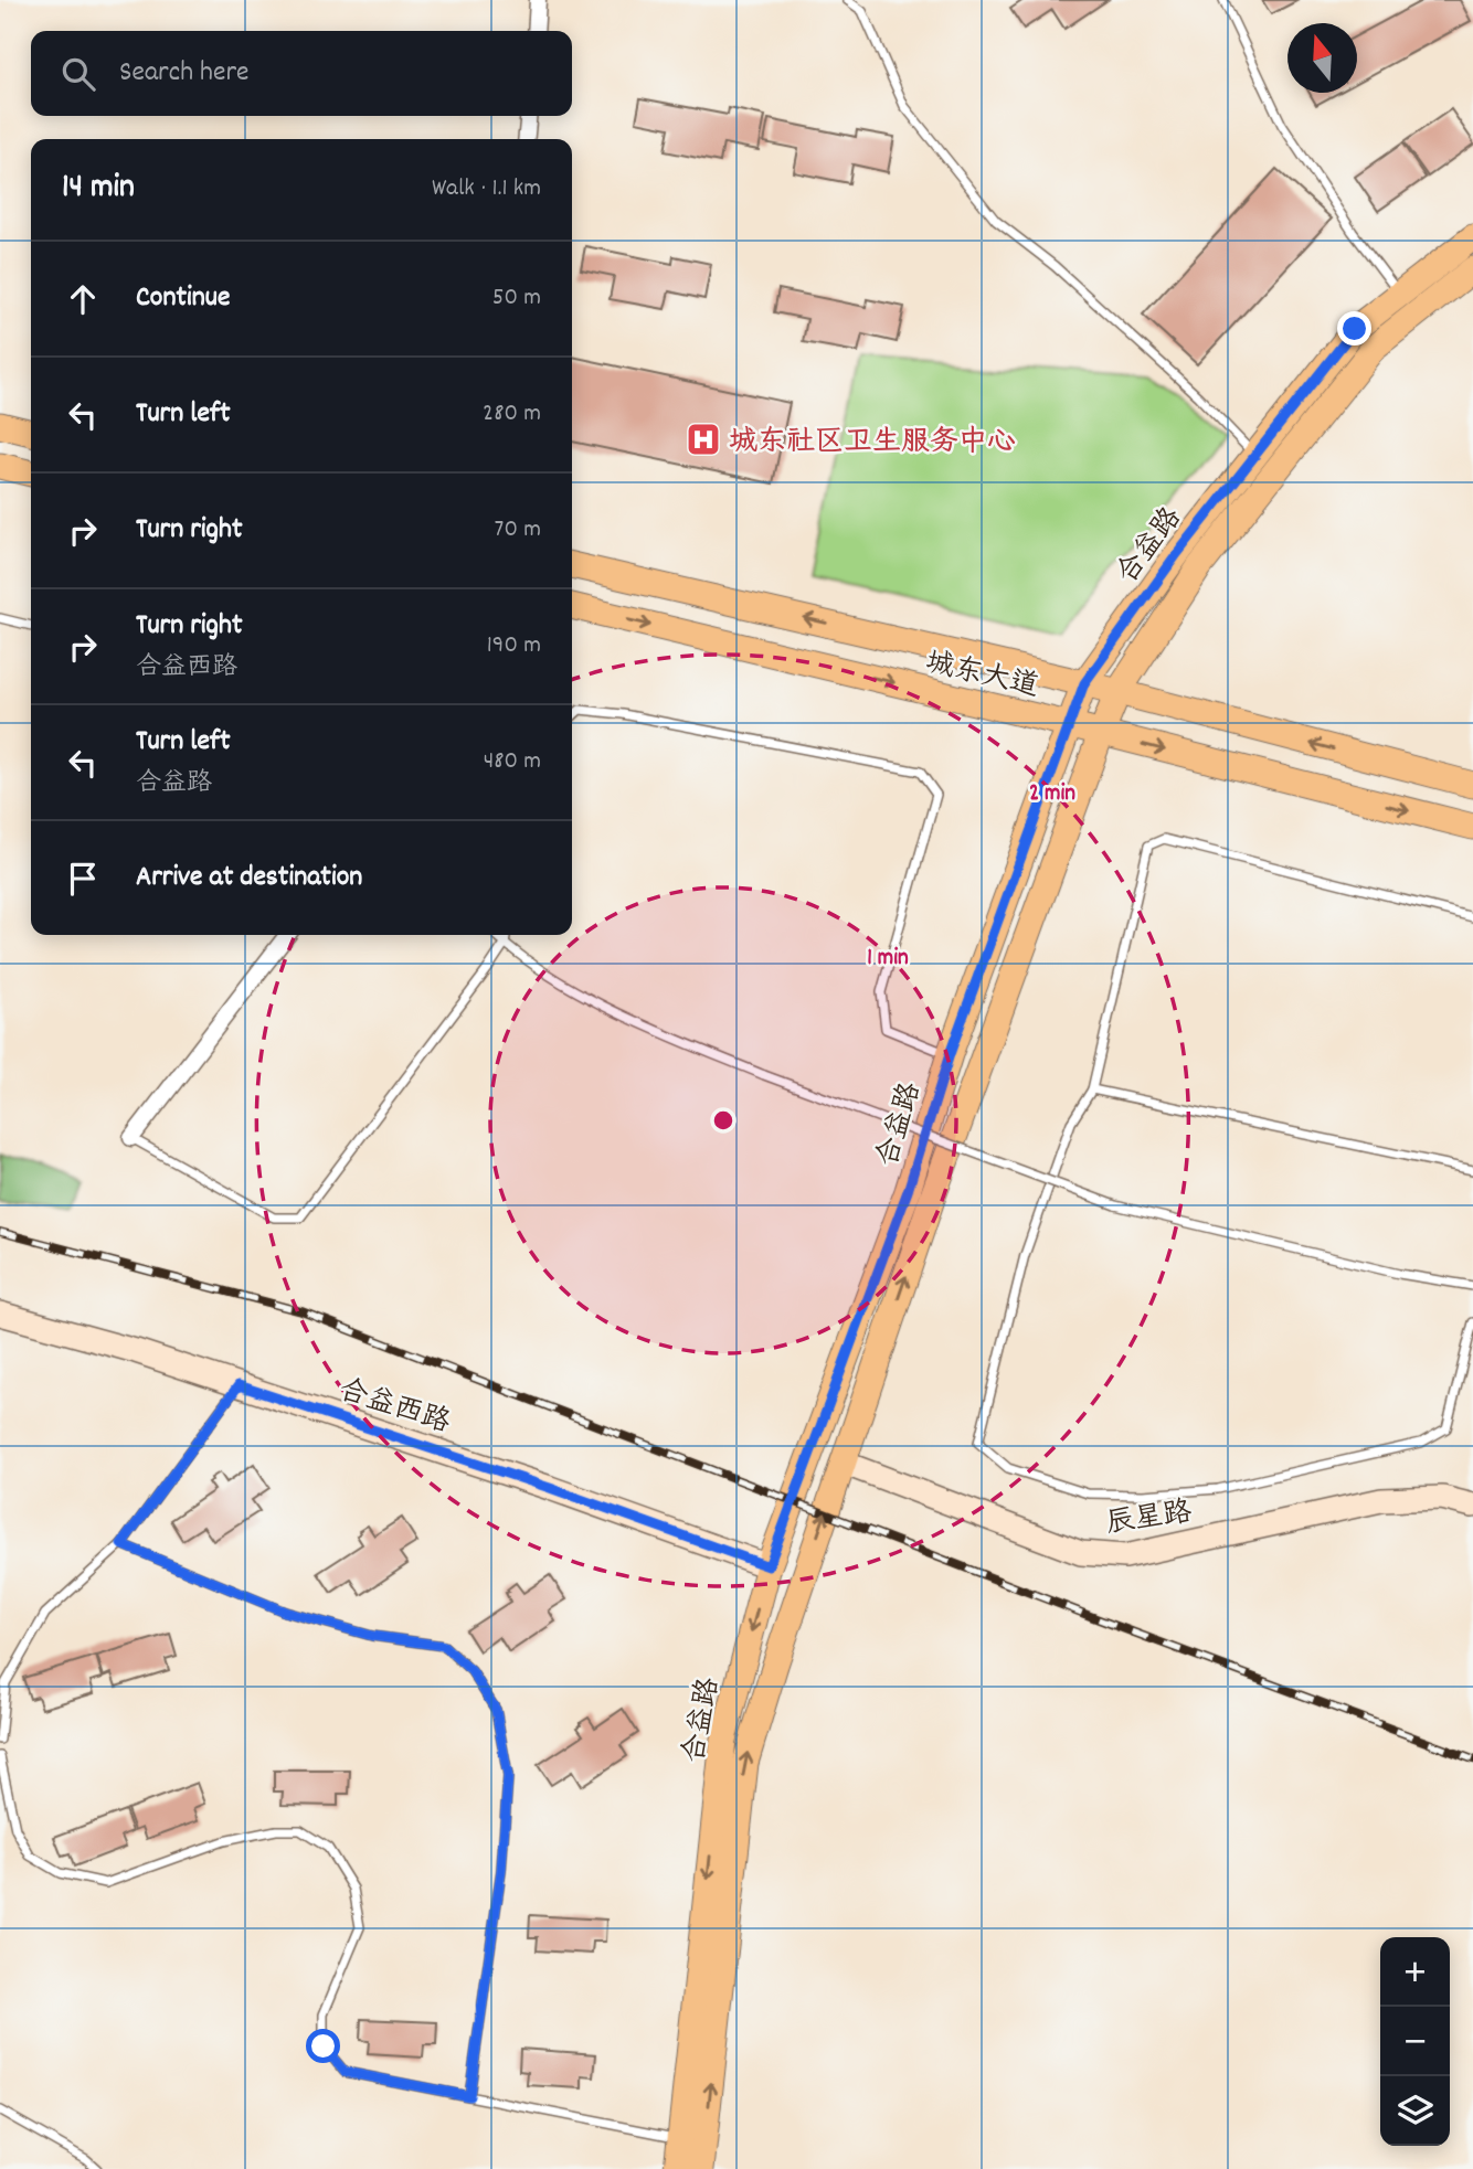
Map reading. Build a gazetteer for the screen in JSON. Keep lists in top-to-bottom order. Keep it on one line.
{"streets":{"main road":["合益路","城东大道"],"street":["合益西路","辰星路"]},"crossings":[["合益路","城东大道"],["合益路","合益西路"],["合益路","辰星路"]],"places":{"hospital":["城东社区卫生服务中心"]},"north":"top","page":{"search":"Search here","heading":["14 min","Walk · 1.1 km"],"list":[["Continue","50 m"],["Turn left","280 m"],["Turn right","70 m"],["Turn right","合益西路","190 m"],["Turn left","合益路","480 m"],"Arrive at destination"],"map_buttons":["+","−"]},"rings":["2 min","1 min"]}
